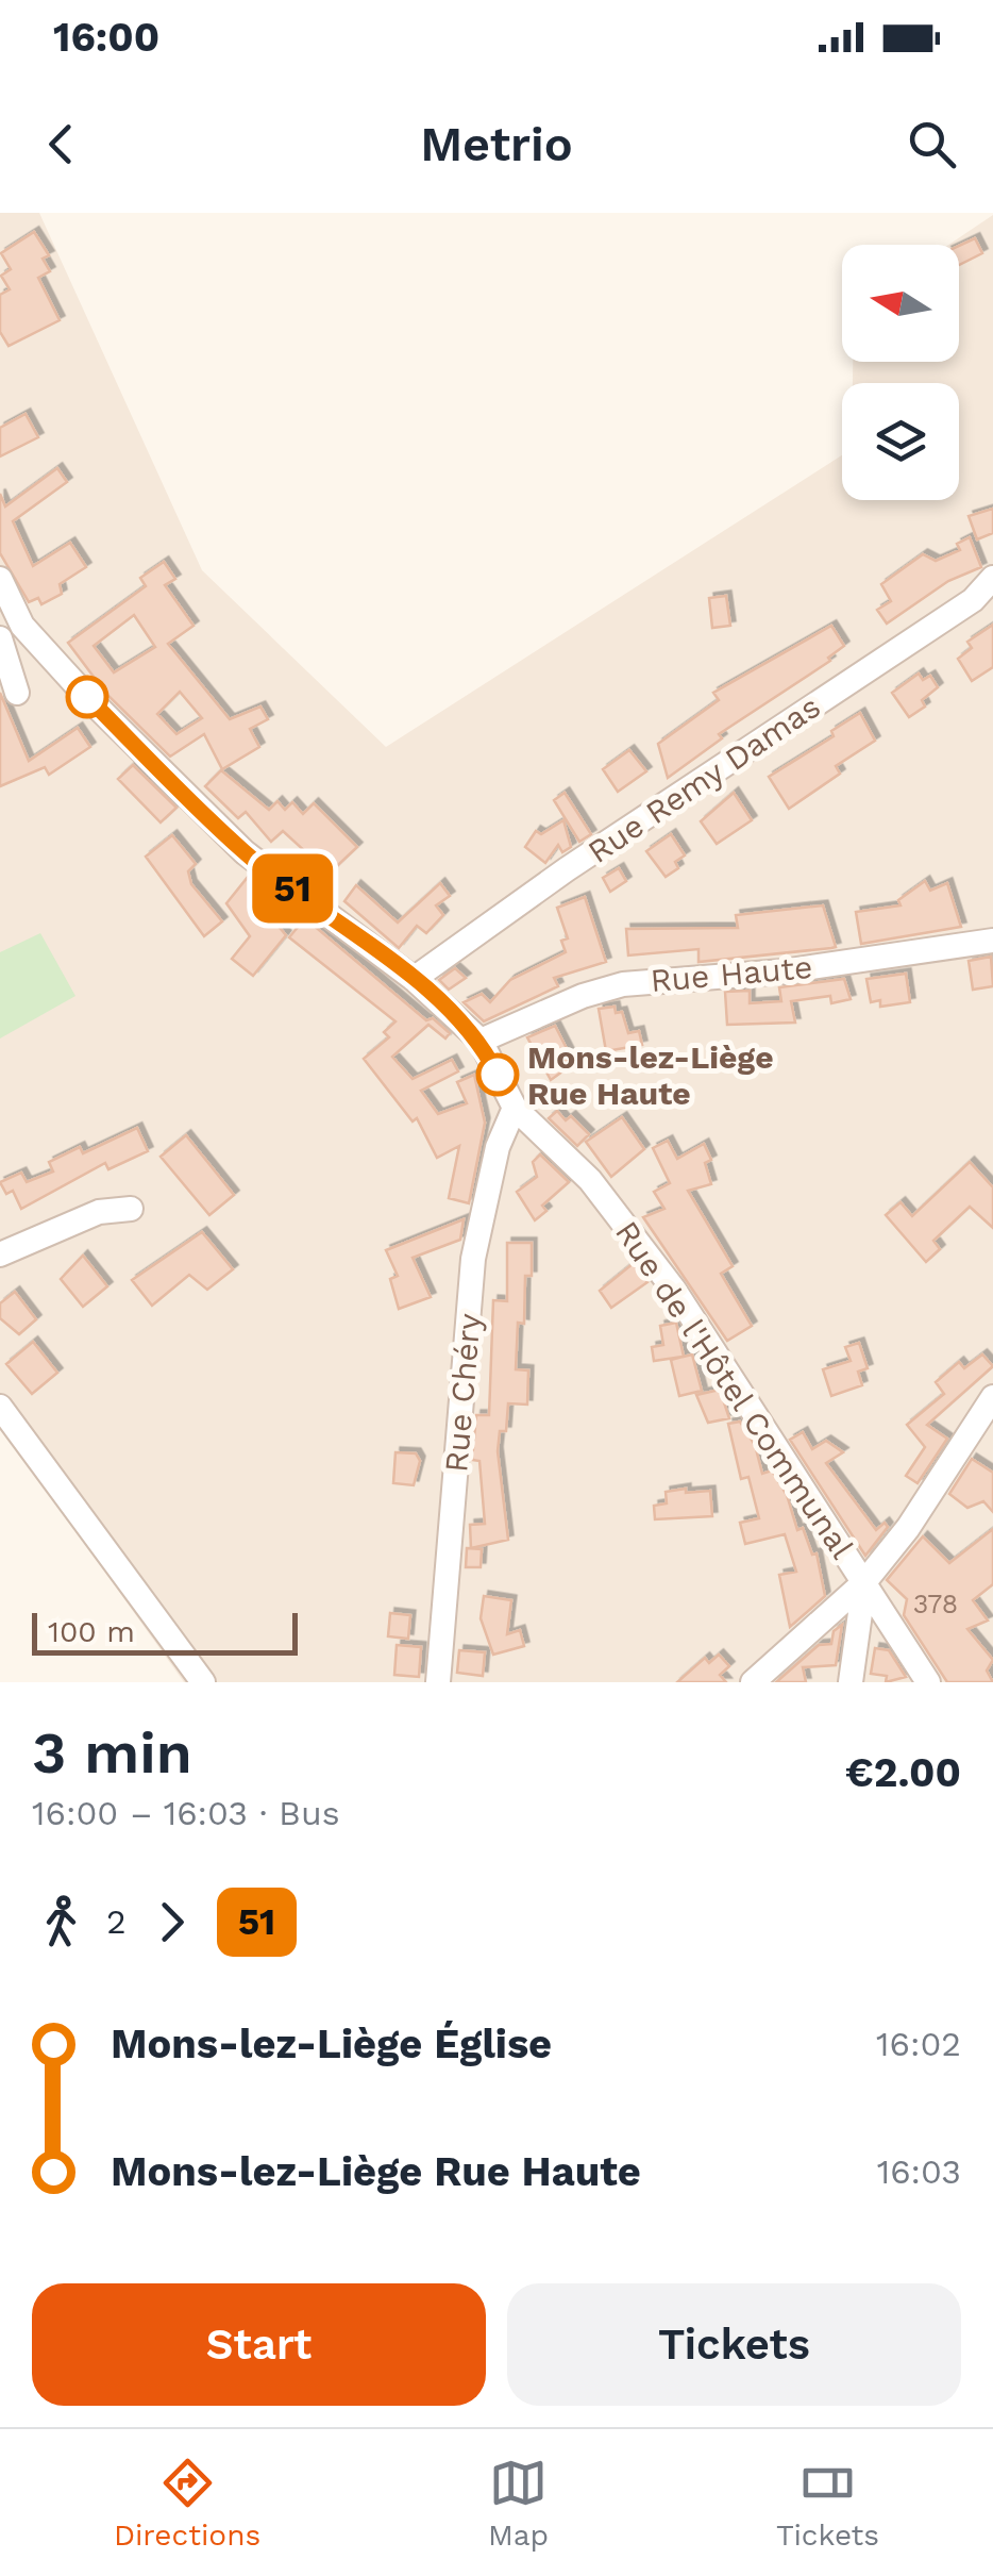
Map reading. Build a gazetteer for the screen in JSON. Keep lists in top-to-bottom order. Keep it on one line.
{"streets":{"street":["Rue Remy Damas","Rue Haute","Rue de l'Hôtel Communal","Rue Chéry"]},"crossings":[["Rue Haute","Rue de l'Hôtel Communal"],["Rue de l'Hôtel Communal","Rue Chéry"]],"places":["Mons-lez-Liège Rue Haute"],"lines":["bus line 51"],"house_numbers":["378"],"scale_bar":"100 m","north":"left","page":{"status":"16:00","header":"Metrio","on_map":"51","scale":"100 m","heading":["3 min","16:00 – 16:03 · Bus","€2.00"],"legs":["2","51"],"list":[{"name":"Mons-lez-Liège Église","value":"16:02"},{"name":"Mons-lez-Liège Rue Haute","value":"16:03"}],"buttons":["Start","Tickets"],"tabs":["Directions","Map","Tickets"]}}
